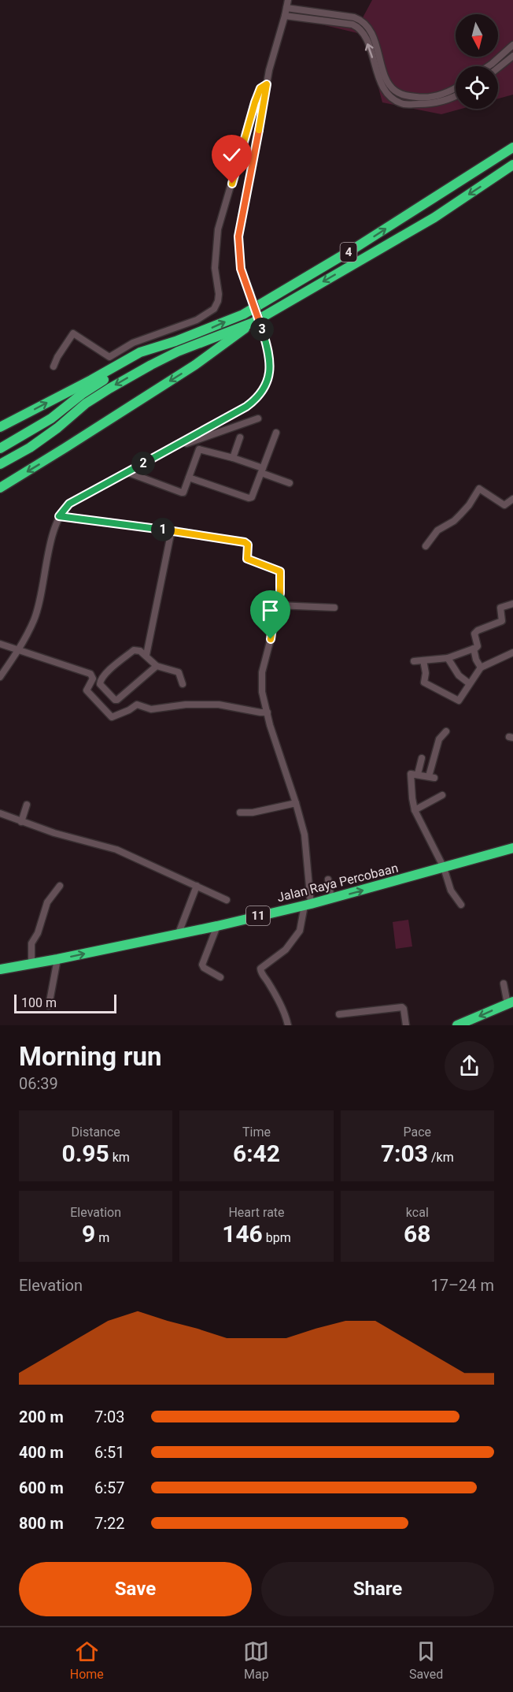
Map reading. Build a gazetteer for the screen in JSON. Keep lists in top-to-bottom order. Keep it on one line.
{"streets":{"highway":["4","Jalan Raya Percobaan","11"]},"one_way":["Jalan Raya Percobaan"],"scale_bar":"100 m","north":"bottom","page":{"pins":["3","2","1"],"scale":"100 m","heading":["Morning run","06:39"],"stats":[["Distance","0.95 km"],["Time","6:42"],["Pace","7:03 /km"],["Elevation","9 m"],["Heart rate","146 bpm"],["kcal","68"]],"chart":["Elevation","17–24 m"],"list":[{"name":"200 m","note":"7:03"},{"name":"400 m","note":"6:51"},{"name":"600 m","note":"6:57"},{"name":"800 m","note":"7:22"}],"buttons":["Save","Share"],"tabs":["Home","Map","Saved"]}}
